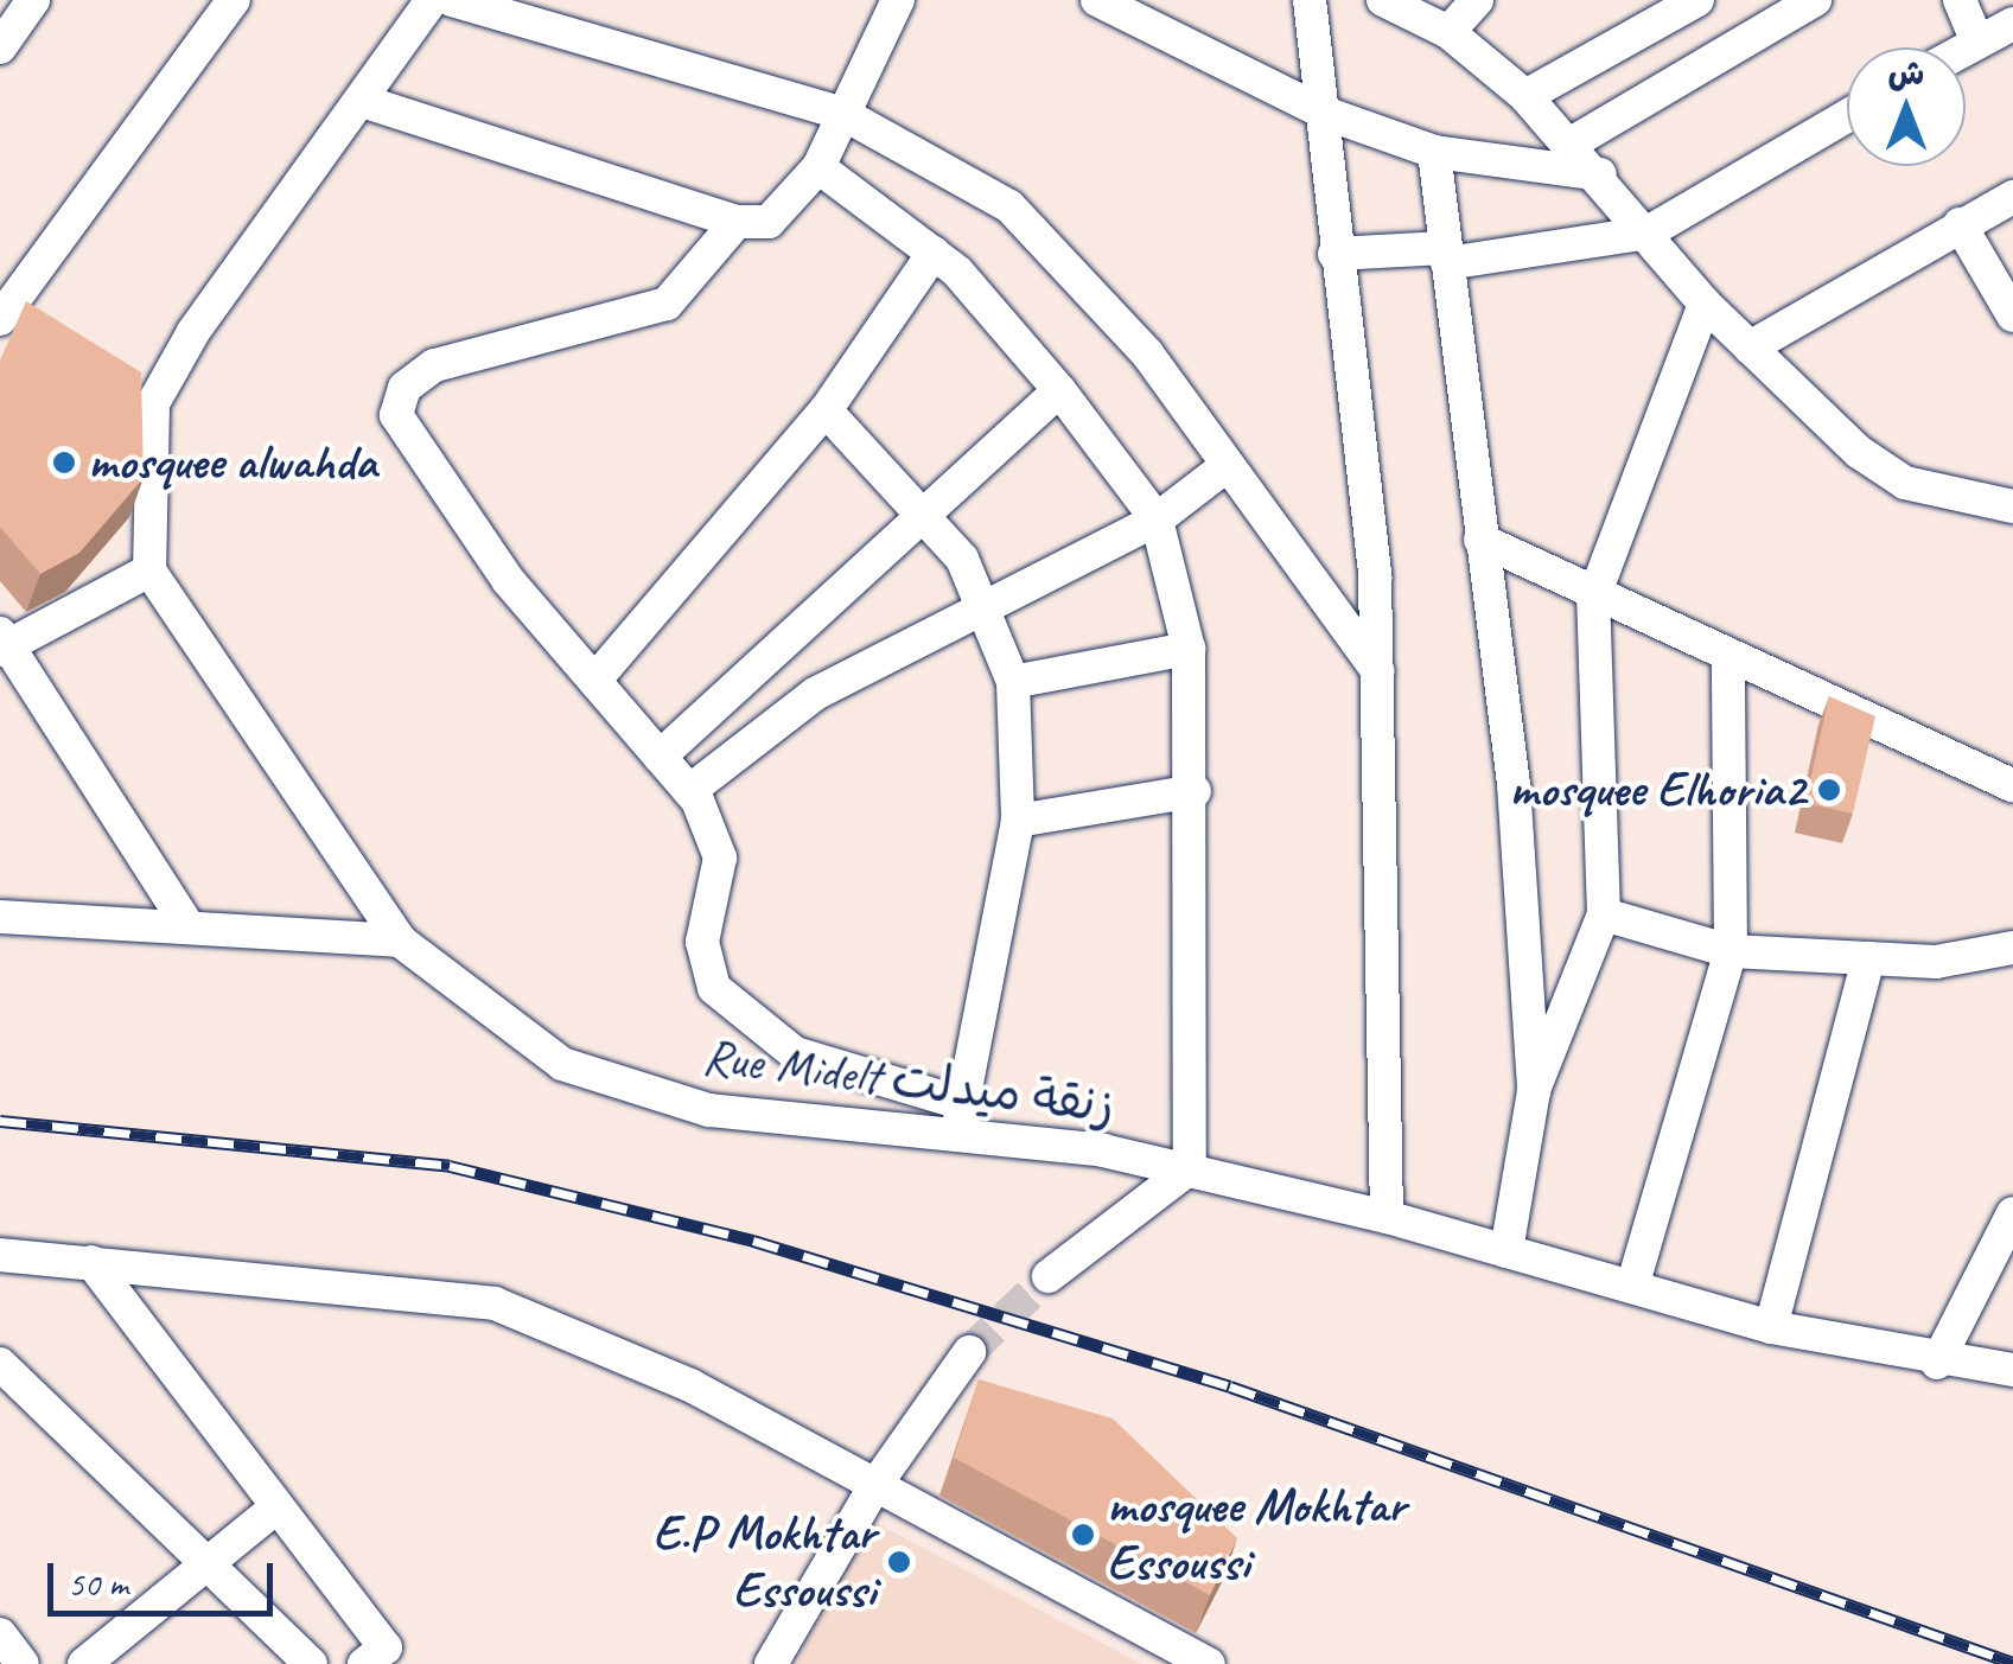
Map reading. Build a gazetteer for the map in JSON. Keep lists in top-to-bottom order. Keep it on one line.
{"streets":{"street":["Rue Midelt زنقة ميدلت"]},"places":["mosquee alwahda","mosquee Elhoria2","mosquee Mokhtar Essoussi","E.P Mokhtar Essoussi"],"scale_bar":"50 m","north":"top"}
